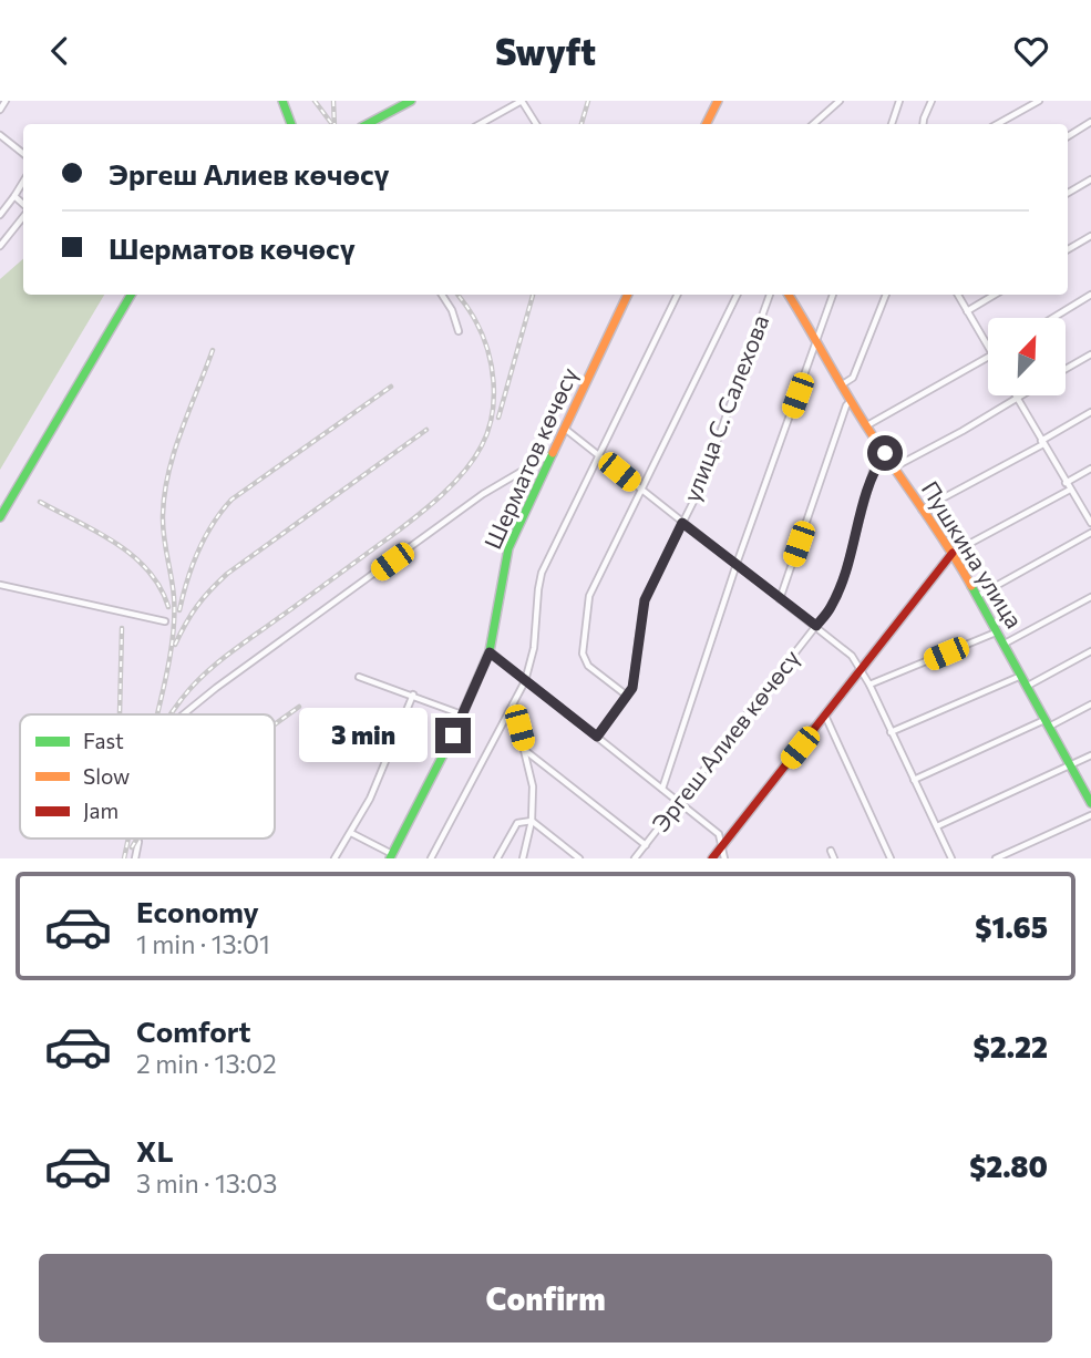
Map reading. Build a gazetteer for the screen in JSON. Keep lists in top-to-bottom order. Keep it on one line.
{"streets":{"main road":["Шерматов көчөсү","Пушкина улица"],"street":["улица С. Салехова","Эргеш Алиев көчөсү"]},"crossings":[["Пушкина улица","Эргеш Алиев көчөсү"]],"legend":["Fast","Slow","Jam"],"north":"top right","page":{"header":"Swyft","banner":["Эргеш Алиев көчөсү","Шерматов көчөсү"],"bubble":"3 min","list":[{"name":"Economy","note":"1 min · 13:01","value":"$1.65"},{"name":"Comfort","note":"2 min · 13:02","value":"$2.22"},{"name":"XL","note":"3 min · 13:03","value":"$2.80"}],"buttons":"Confirm"}}
